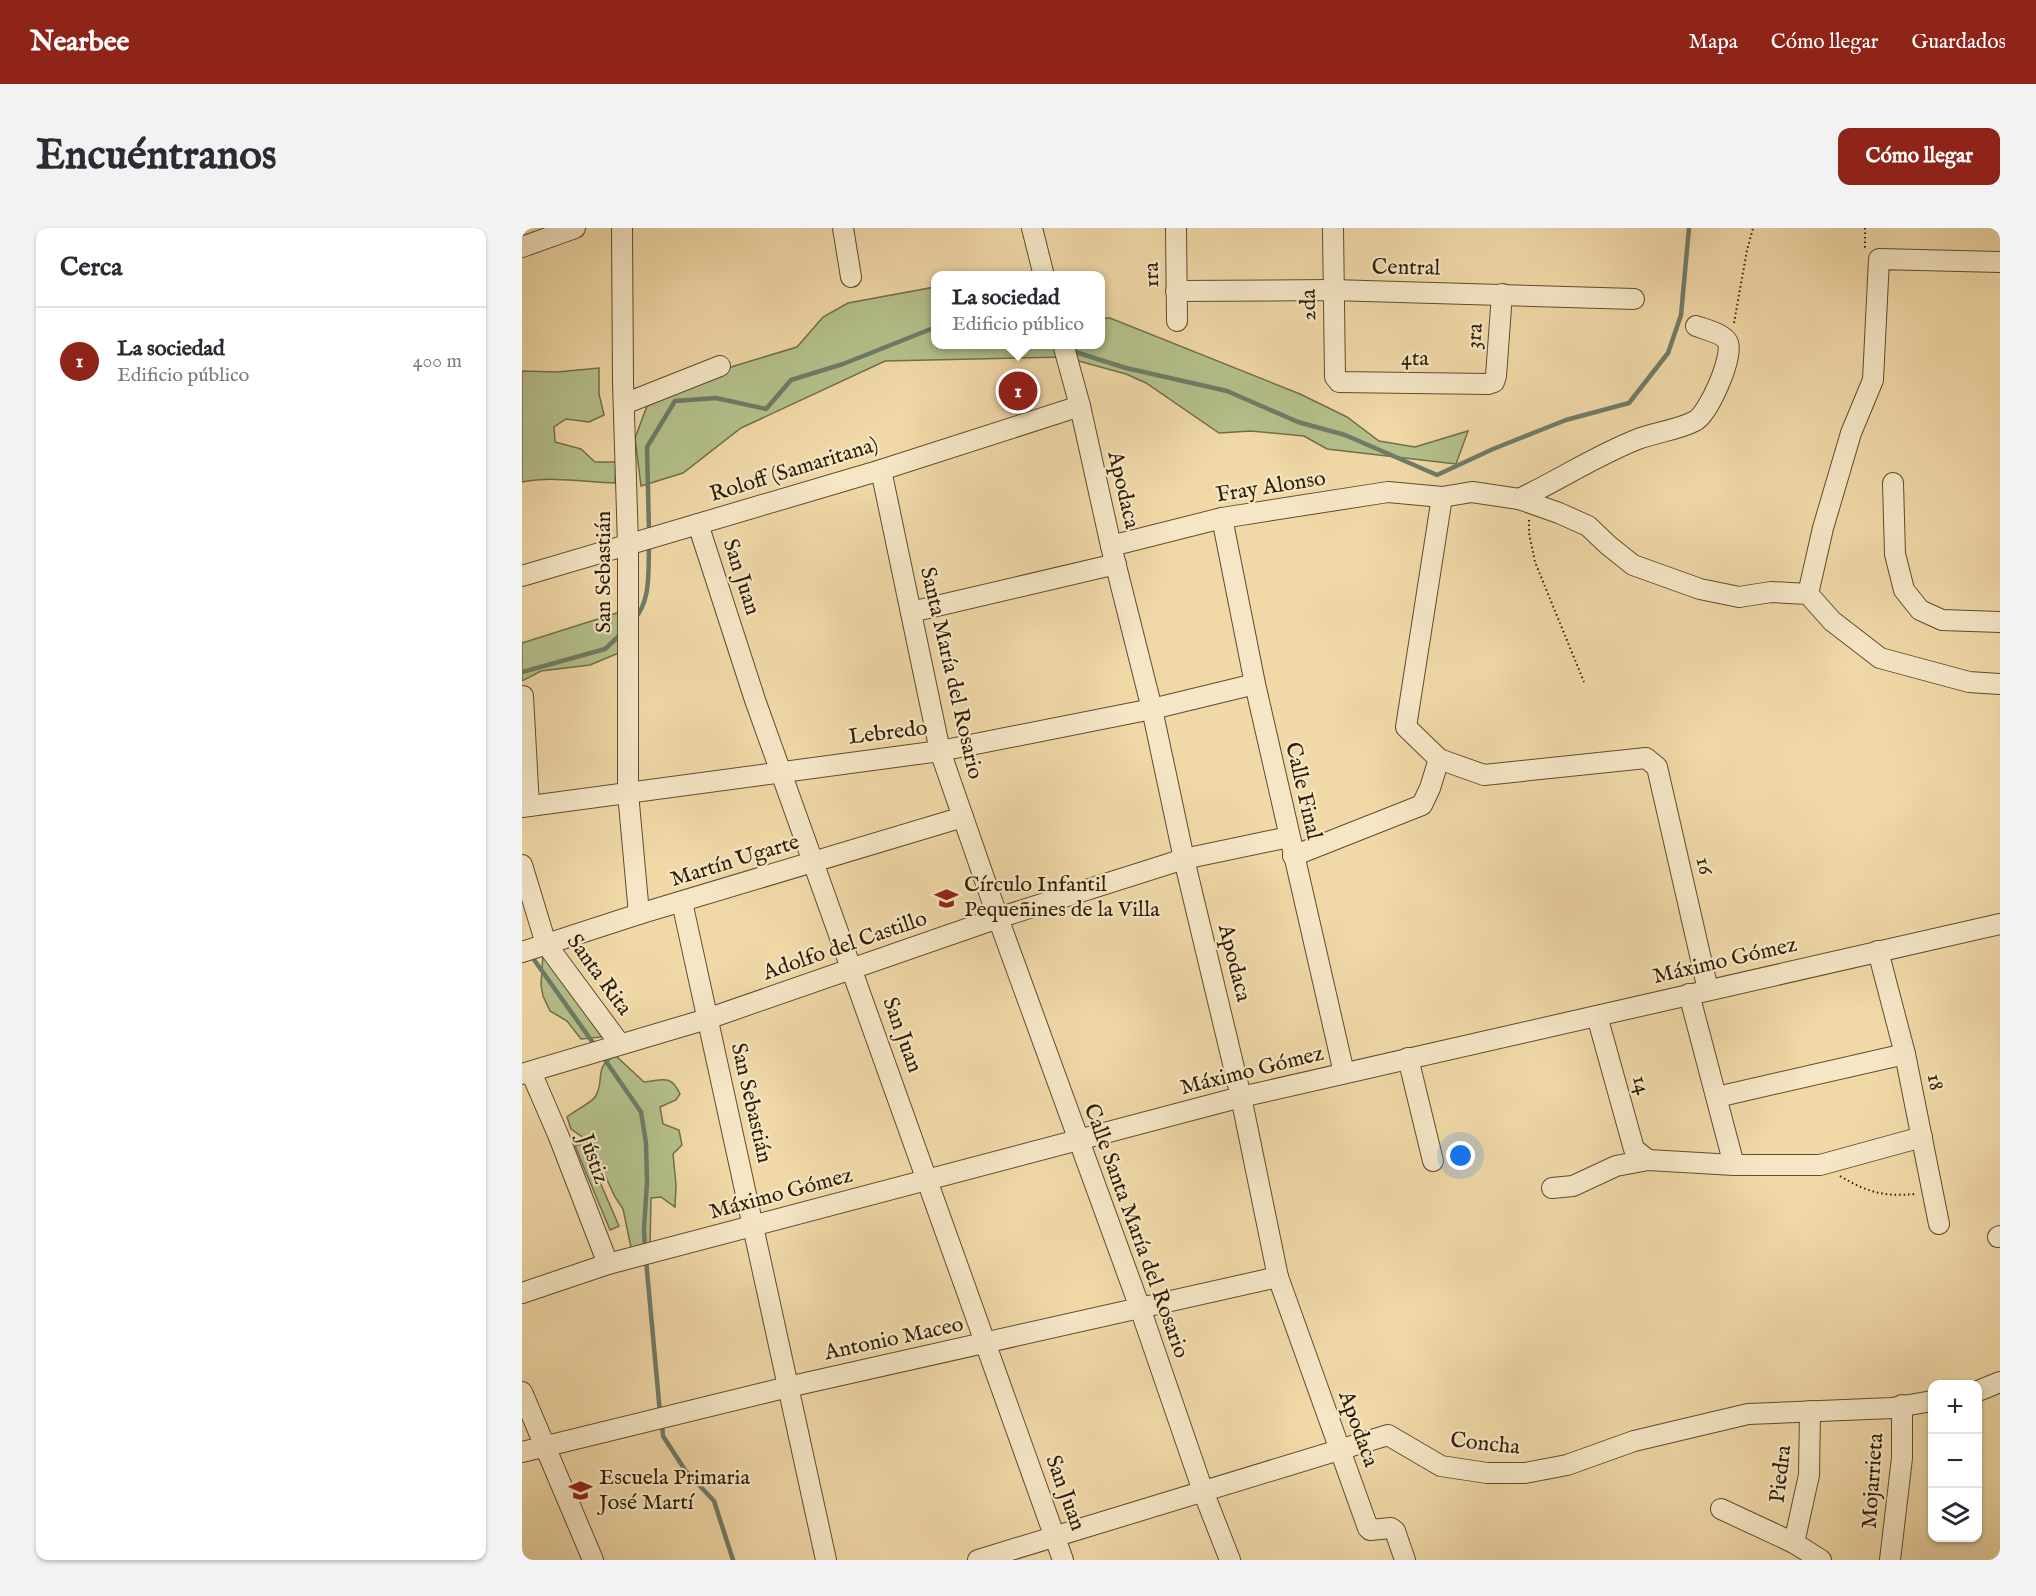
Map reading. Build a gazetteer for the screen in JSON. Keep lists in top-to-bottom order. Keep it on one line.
{"streets":{"street":["Central","1ra","2da","3ra","4ta","Roloff (Samaritana)","Fray Alonso","Apodaca","San Sebastián","San Juan","Santa María del Rosario","Lebredo","Calle Final","Martín Ugarte","16","Adolfo del Castillo","Máximo Gómez","Santa Rita","18","14","Jústiz","Calle Santa María del Rosario","Antonio Maceo","Concha","Piedra","Mojarrieta"]},"crossings":[["Central","1ra"],["Central","2da"],["Central","3ra"],["2da","4ta"],["3ra","4ta"],["Roloff (Samaritana)","Apodaca"],["Roloff (Samaritana)","San Sebastián"],["Roloff (Samaritana)","San Juan"],["Roloff (Samaritana)","Santa María del Rosario"],["Fray Alonso","Apodaca"],["Fray Alonso","Santa María del Rosario"],["Fray Alonso","Calle Final"],["Apodaca","Lebredo"],["Apodaca","Adolfo del Castillo"],["Apodaca","Máximo Gómez"],["Apodaca","Antonio Maceo"],["Apodaca","Concha"],["San Sebastián","Lebredo"],["San Sebastián","Martín Ugarte"],["San Sebastián","Adolfo del Castillo"],["San Sebastián","Máximo Gómez"],["San Sebastián","Antonio Maceo"],["San Juan","Lebredo"],["San Juan","Martín Ugarte"],["San Juan","Adolfo del Castillo"],["San Juan","Máximo Gómez"],["San Juan","Antonio Maceo"],["San Juan","Concha"],["Santa María del Rosario","Lebredo"],["Santa María del Rosario","Martín Ugarte"],["Santa María del Rosario","Adolfo del Castillo"],["Santa María del Rosario","Calle Santa María del Rosario"],["Lebredo","Calle Final"],["Calle Final","Adolfo del Castillo"],["Calle Final","Máximo Gómez"],["Martín Ugarte","Santa Rita"],["16","Máximo Gómez"],["Adolfo del Castillo","Santa Rita"],["Adolfo del Castillo","Jústiz"],["Adolfo del Castillo","Calle Santa María del Rosario"],["Máximo Gómez","18"],["Máximo Gómez","14"],["Máximo Gómez","Jústiz"],["Máximo Gómez","Calle Santa María del Rosario"],["Calle Santa María del Rosario","Antonio Maceo"],["Calle Santa María del Rosario","Concha"],["Concha","Piedra"],["Concha","Mojarrieta"]],"places":{"school or university":["Círculo Infantil Pequeñines de la Villa","Escuela Primaria José Martí"]},"page":{"header":"Nearbee","nav":["Mapa","Cómo llegar","Guardados"],"buttons":"Cómo llegar","title":"Encuéntranos","heading":"Cerca","popup":["La sociedad","Edificio público"],"list":[{"mark":"1","name":"La sociedad","note":"Edificio público","value":"400 m"}],"pins":"1","map_buttons":["+","−"]}}
